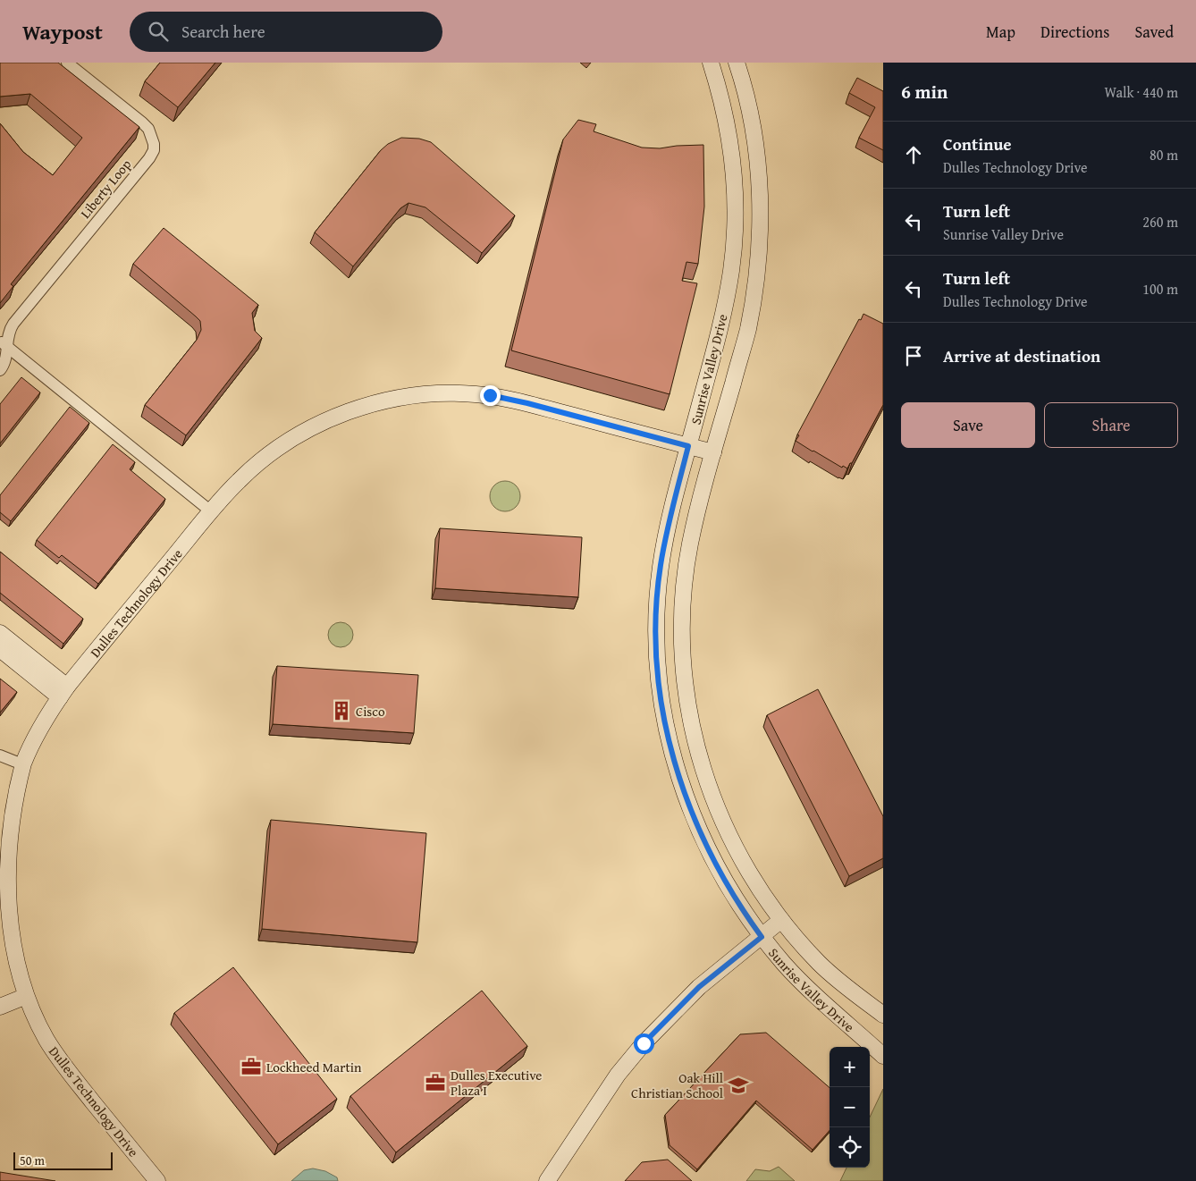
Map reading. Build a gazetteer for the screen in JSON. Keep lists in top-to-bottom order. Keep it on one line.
{"streets":{"main road":["Sunrise Valley Drive","Dulles Technology Drive"],"street":["Liberty Loop"]},"crossings":[["Sunrise Valley Drive","Dulles Technology Drive"]],"places":{"building":["Cisco"],"office":["Lockheed Martin","Dulles Executive Plaza I"],"school or university":["Oak Hill Christian School"]},"scale_bar":"50 m","page":{"header":"Waypost","search":"Search here","nav":["Map","Directions","Saved"],"heading":["6 min","Walk · 440 m"],"list":[["Continue","Dulles Technology Drive","80 m"],["Turn left","Sunrise Valley Drive","260 m"],["Turn left","Dulles Technology Drive","100 m"],"Arrive at destination"],"buttons":["Save","Share"],"map_buttons":["+","−"],"scale":"50 m"}}
